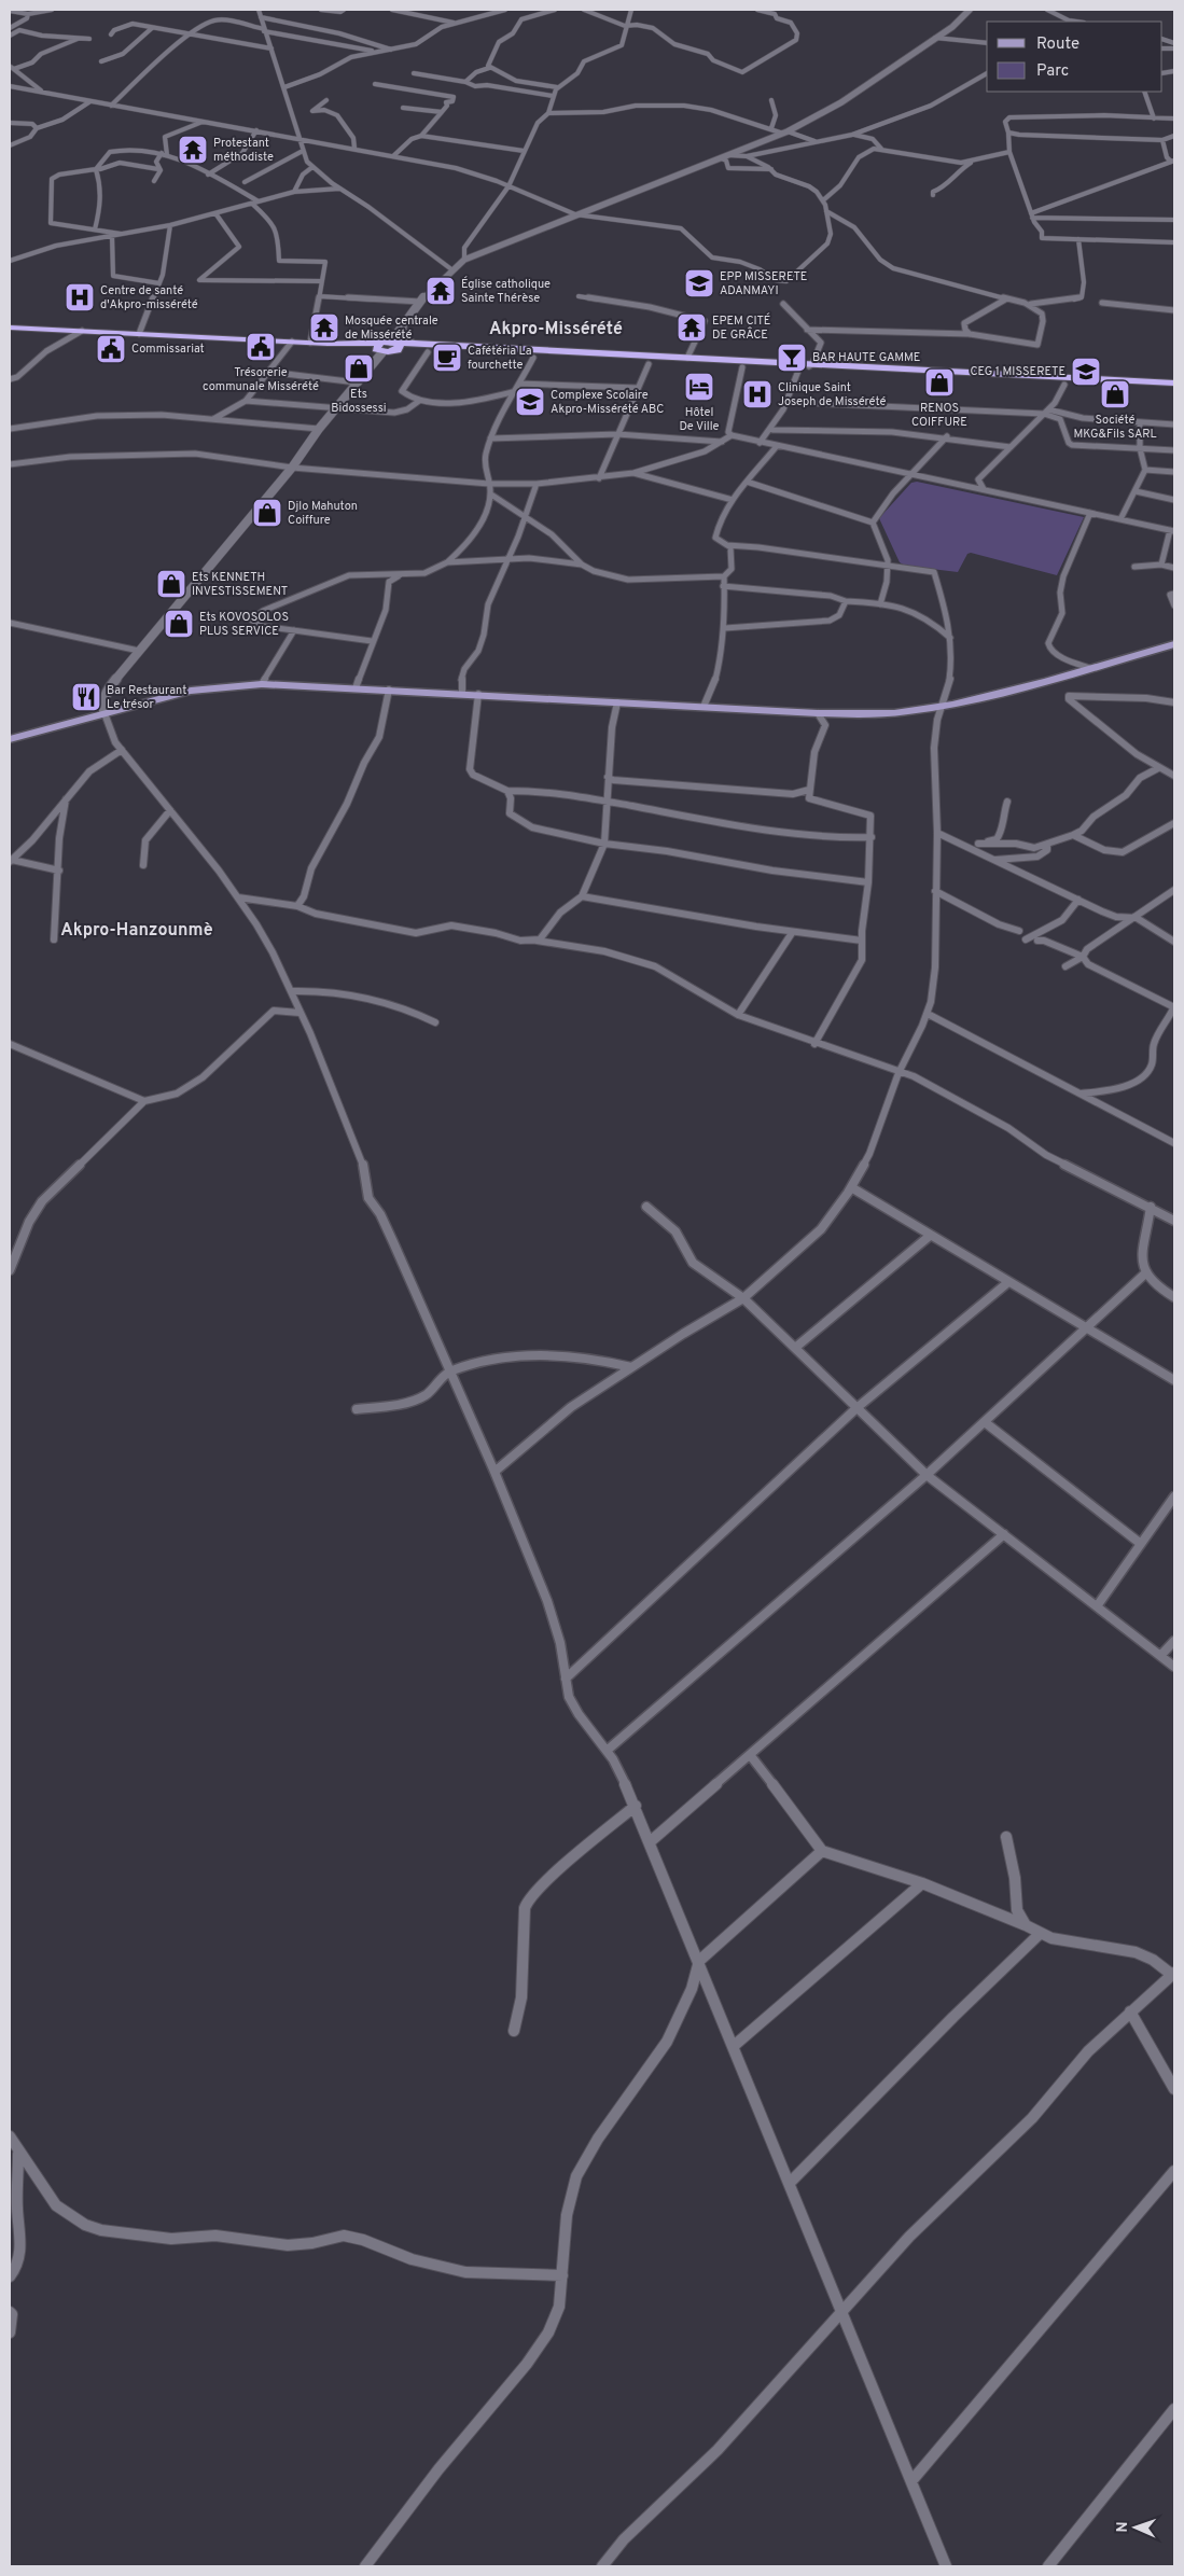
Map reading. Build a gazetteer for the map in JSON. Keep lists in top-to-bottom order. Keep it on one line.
{"districts":["Akpro-Missérété","Akpro-Hanzounmè"],"places":{"temple":["Protestant méthodiste","Église catholique Sainte Thérèse","Mosquée centrale de Missérété","EPEM CITÉ DE GRÂCE"],"school or university":["EPP MISSERETE ADANMAYI","CEG 1 MISSERETE","Complexe Scolaire Akpro-Missérété ABC"],"hospital":["Centre de santé d'Akpro-missérété","Clinique Saint Joseph de Missérété"],"public building":["Trésorerie communale Missérété","Commissariat"],"cafe":["Cafétéria La fourchette"],"bar":["BAR HAUTE GAMME"],"shop":["Ets Bidossessi","RENOS COIFFURE","Société MKG&Fils SARL","Djlo Mahuton Coiffure","Ets KENNETH INVESTISSEMENT","Ets KOVOSOLOS PLUS SERVICE"],"hotel":["Hôtel De Ville"],"restaurant":["Bar Restaurant Le trésor"]},"legend":["Route","Parc"],"north":"left"}
